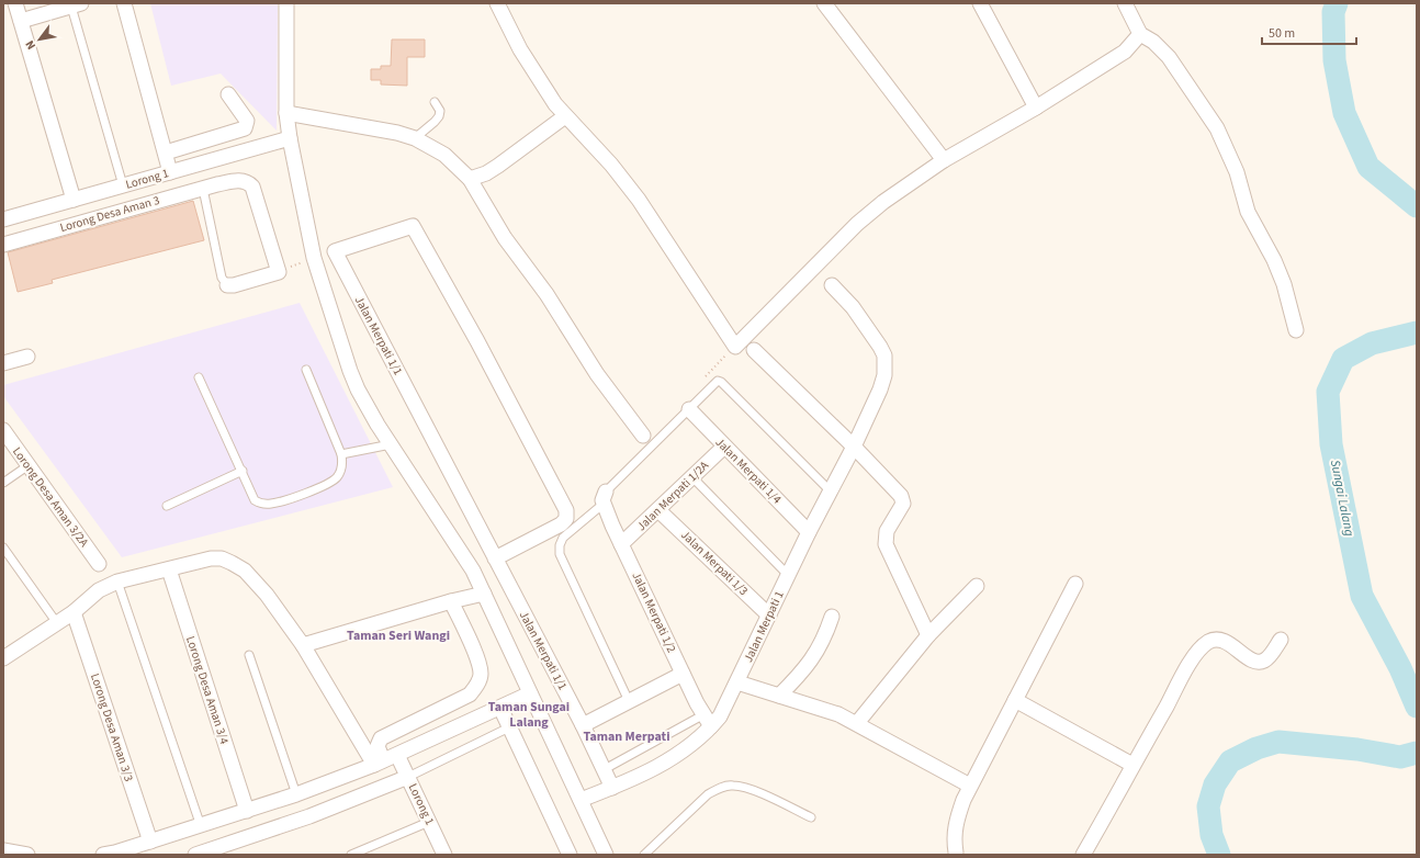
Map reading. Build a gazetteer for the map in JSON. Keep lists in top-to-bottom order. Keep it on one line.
{"streets":{"street":["Lorong 1","Lorong Desa Aman 3","Jalan Merpati 1/1","Jalan Merpati 1/4","Jalan Merpati 1/2A","Lorong Desa Aman 3/2A","Jalan Merpati 1/3","Jalan Merpati 1/2","Jalan Merpati 1","Lorong Desa Aman 3/4","Lorong Desa Aman 3/3"]},"crossings":[["Jalan Merpati 1/1","Jalan Merpati 1"],["Jalan Merpati 1/4","Jalan Merpati 1/2A"],["Jalan Merpati 1/4","Jalan Merpati 1"],["Jalan Merpati 1/2A","Jalan Merpati 1/3"],["Jalan Merpati 1/2A","Jalan Merpati 1/2"],["Jalan Merpati 1/3","Jalan Merpati 1"],["Jalan Merpati 1/2","Jalan Merpati 1"]],"districts":["Taman Seri Wangi","Taman Sungai Lalang","Taman Merpati"],"water":["Sungai Lalang"],"scale_bar":"50 m","north":"bottom left"}
